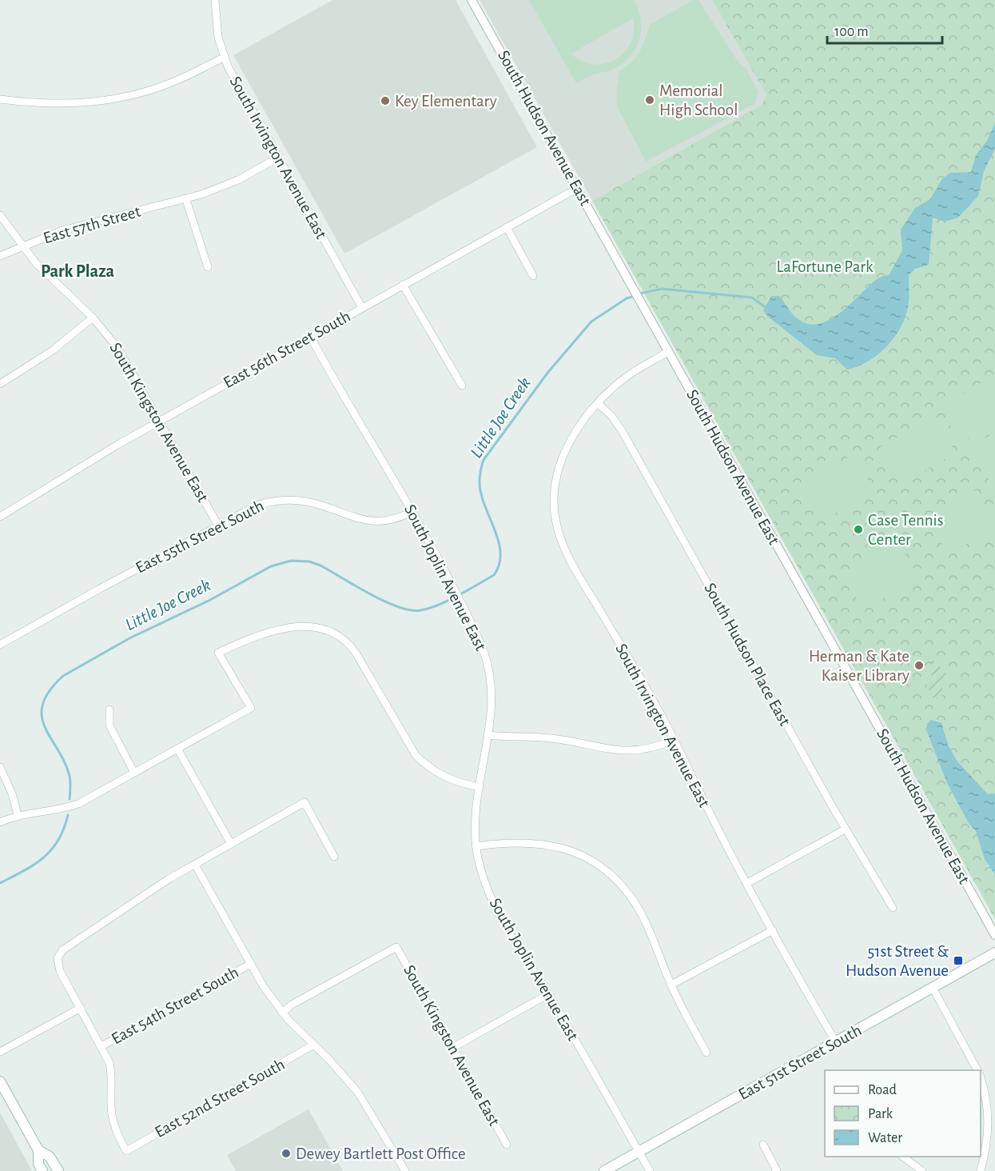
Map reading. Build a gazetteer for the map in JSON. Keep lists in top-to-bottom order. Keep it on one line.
{"streets":{"main road":["East 51st Street South"],"street":["South Hudson Avenue East","South Irvington Avenue East","East 57th Street","East 56th Street South","South Kingston Avenue East","East 55th Street South","South Joplin Avenue East","South Hudson Place East","East 54th Street South","East 52nd Street South"]},"crossings":[["South Hudson Avenue East","East 56th Street South"],["South Irvington Avenue East","East 57th Street"],["South Irvington Avenue East","East 56th Street South"],["South Irvington Avenue East","South Hudson Place East"],["South Irvington Avenue East","East 51st Street South"],["East 57th Street","South Kingston Avenue East"],["East 56th Street South","South Kingston Avenue East"],["East 56th Street South","South Joplin Avenue East"],["South Kingston Avenue East","East 55th Street South"],["South Kingston Avenue East","East 54th Street South"],["East 55th Street South","South Joplin Avenue East"],["South Joplin Avenue East","East 51st Street South"],["East 54th Street South","East 52nd Street South"]],"districts":["Park Plaza"],"water":["Little Joe Creek"],"parks":["LaFortune Park"],"places":{"other":["Memorial High School","Key Elementary","Case Tennis Center","Herman & Kate Kaiser Library","Dewey Bartlett Post Office"],"transit":["51st Street & Hudson Avenue"]},"legend":["Road","Park","Water"],"scale_bar":"100 m"}
